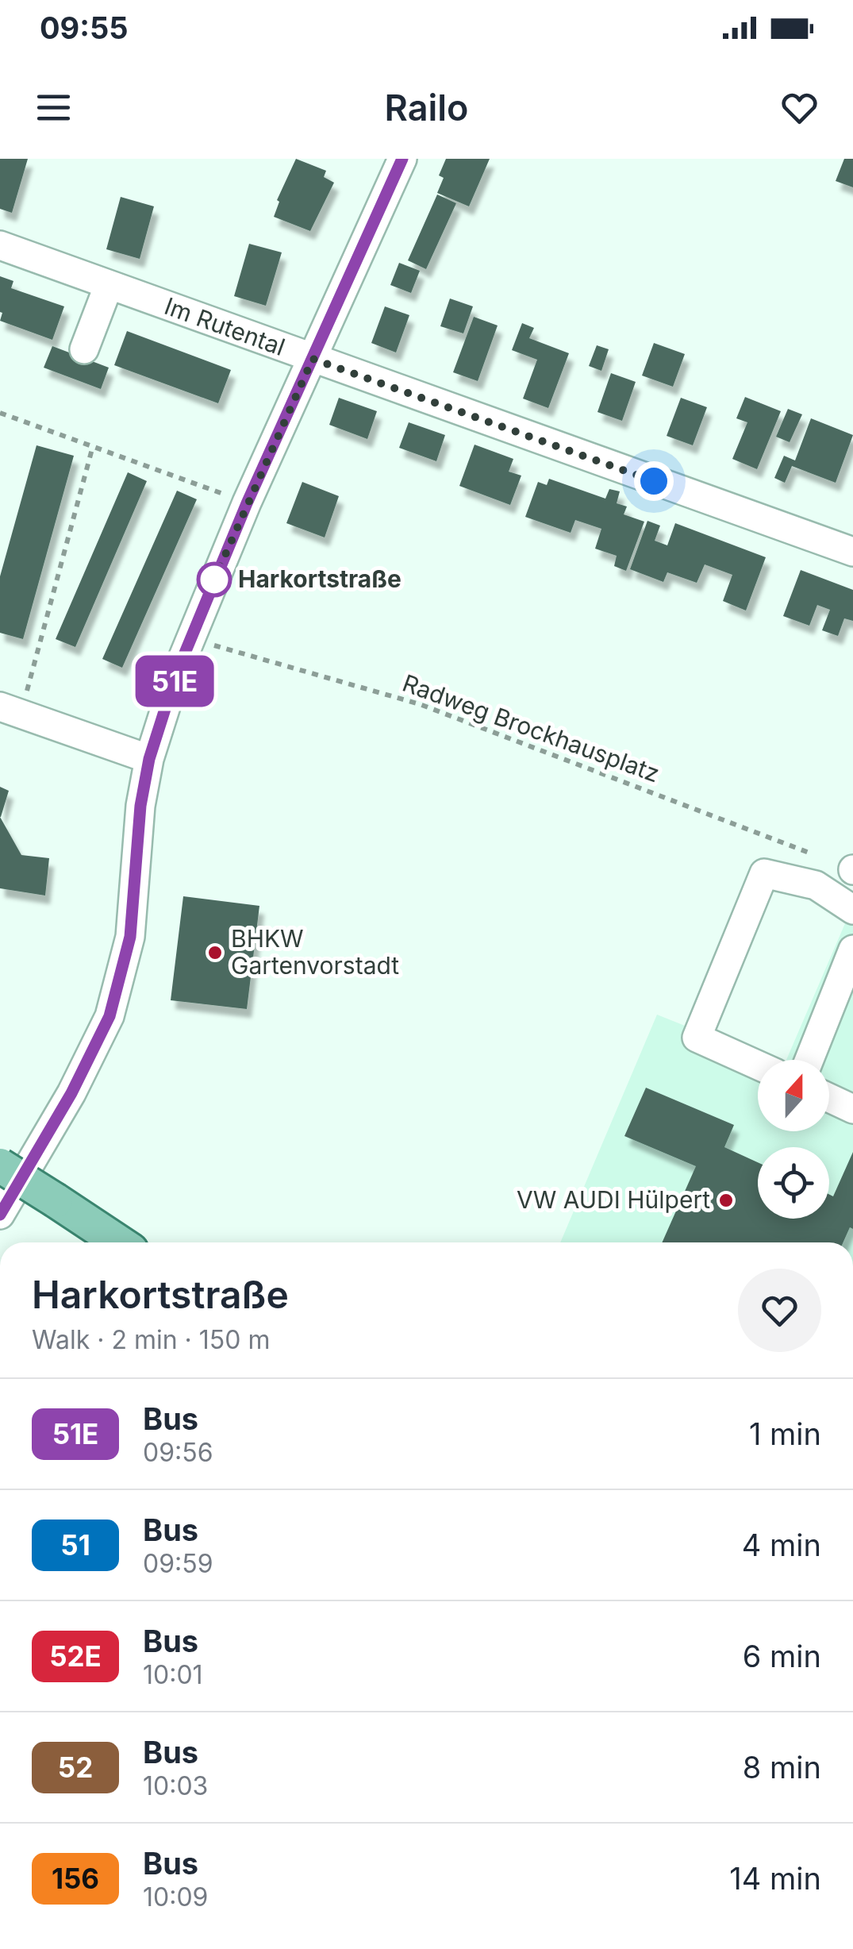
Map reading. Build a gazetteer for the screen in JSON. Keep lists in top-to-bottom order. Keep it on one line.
{"streets":{"street":["Im Rutental"],"path":["Radweg Brockhausplatz"]},"places":["Harkortstraße","BHKW Gartenvorstadt","VW AUDI Hülpert"],"lines":["bus line 51E"],"north":"top","page":{"status":"09:55","header":"Railo","on_map":"51E","heading":["Harkortstraße","Walk · 2 min · 150 m"],"list":[{"mark":"51E","name":"Bus","note":"09:56","value":"1 min"},{"mark":"51","name":"Bus","note":"09:59","value":"4 min"},{"mark":"52E","name":"Bus","note":"10:01","value":"6 min"},{"mark":"52","name":"Bus","note":"10:03","value":"8 min"},{"mark":"156","name":"Bus","note":"10:09","value":"14 min"}]}}
